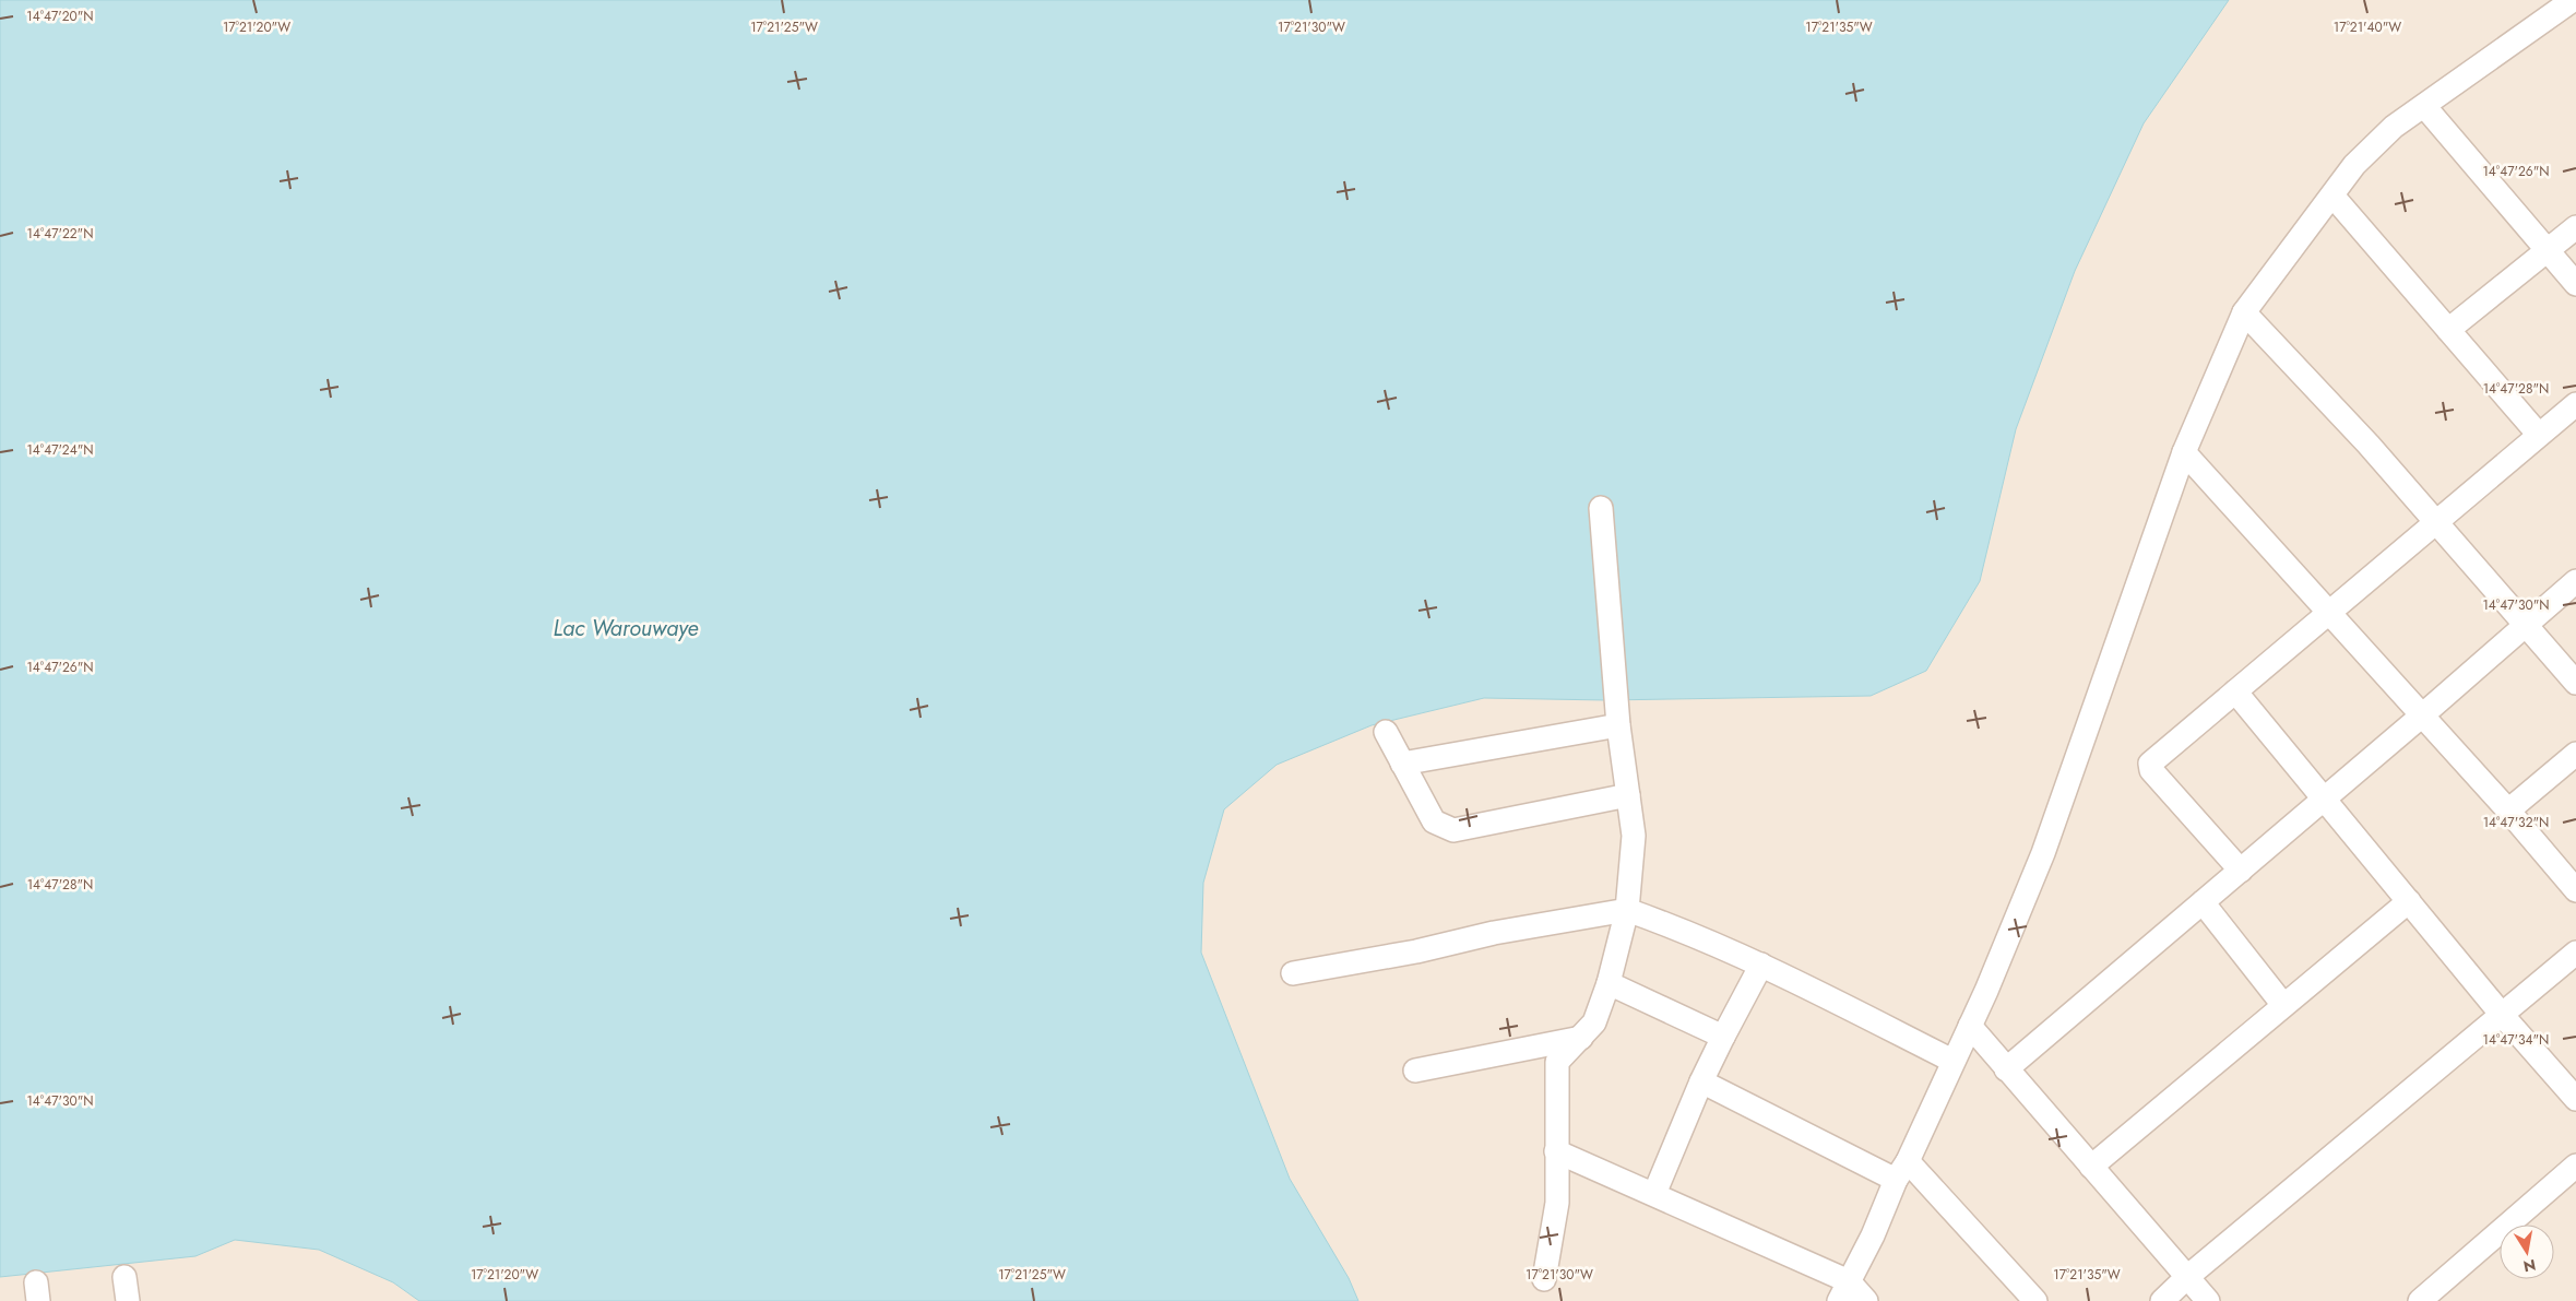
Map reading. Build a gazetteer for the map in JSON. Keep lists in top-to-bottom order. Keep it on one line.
{"water":["Lac Warouwaye"],"north":"bottom","coordinates":["14°47'20\"N","17°21'20\"W","17°21'25\"W","17°21'30\"W","17°21'35\"W","17°21'40\"W","14°47'26\"N","14°47'22\"N","14°47'28\"N","14°47'24\"N","14°47'30\"N","14°47'32\"N","14°47'34\"N"]}
